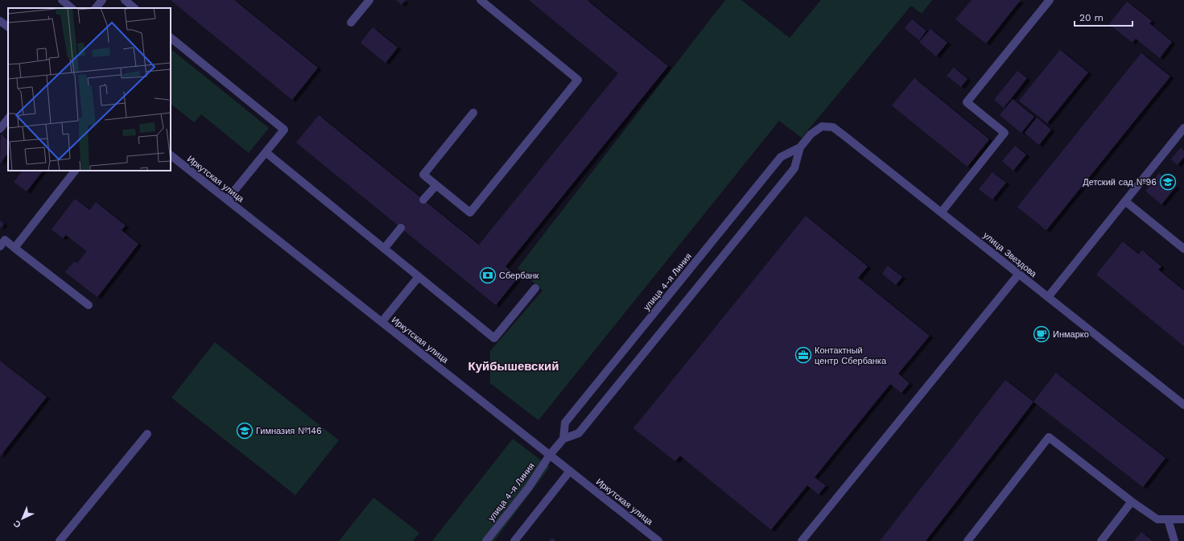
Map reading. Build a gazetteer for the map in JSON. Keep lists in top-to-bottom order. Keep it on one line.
{"streets":{"street":["Иркутская улица","улица Звездова","улица 4-я Линия"]},"crossings":[["Иркутская улица","улица 4-я Линия"],["улица Звездова","улица 4-я Линия"]],"districts":["Куйбышевский"],"places":{"school or university":["Детский сад №96","Гимназия №146"],"bank":["Сбербанк"],"cafe":["Инмарко"],"office":["Контактный центр Сбербанка"]},"scale_bar":"20 m","north":"bottom left"}
